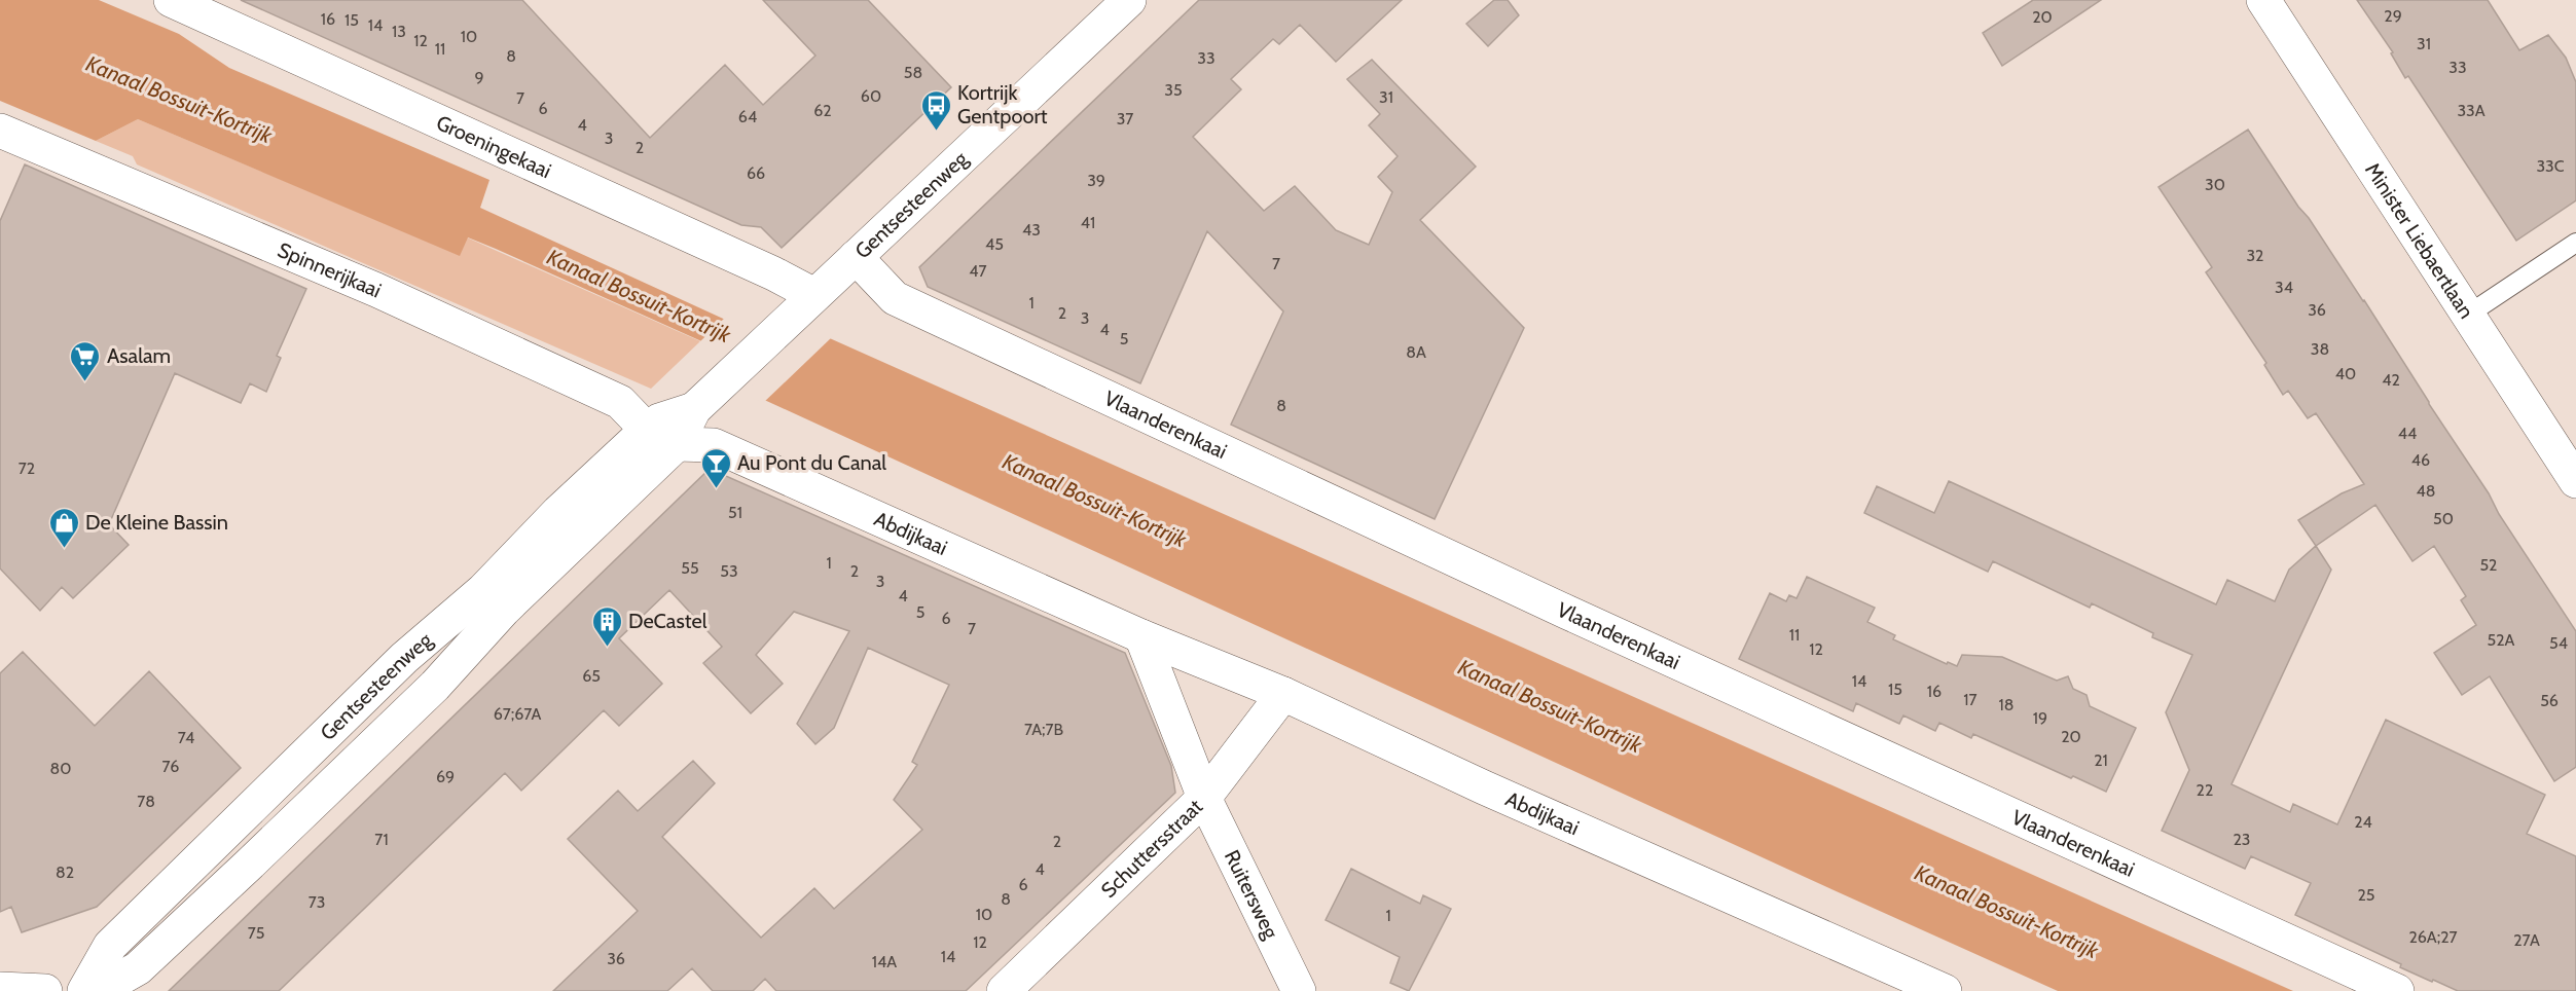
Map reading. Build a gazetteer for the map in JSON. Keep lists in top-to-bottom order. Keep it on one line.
{"streets":{"street":["Groeningekaai","Gentsesteenweg","Minister Liebaertlaan","Spinnerijkaai","Vlaanderenkaai","Abdijkaai","Schuttersstraat","Ruitersweg"]},"crossings":[["Groeningekaai","Gentsesteenweg"],["Gentsesteenweg","Spinnerijkaai"],["Gentsesteenweg","Vlaanderenkaai"],["Gentsesteenweg","Abdijkaai"],["Abdijkaai","Schuttersstraat"],["Schuttersstraat","Ruitersweg"]],"water":["Kanaal Bossuit-Kortrijk"],"places":{"bus stop":["Kortrijk Gentpoort"],"supermarket":["Asalam"],"bar":["Au Pont du Canal"],"shop":["De Kleine Bassin"],"building":["DeCastel"]},"house_numbers":["29","20","16","15","14","13","10","12","31","11","8","33","33","58","9","35","60","31","7","6","62","33A","64","37","4","3","2","33C","66","39","30","41","43","45","32","7","47","34","1","36","2","3","4","5","38","8A","40","42","8","44","46","72","48","51","50","1","52","55","53","2","3","4","5","6","7","11","52A","54","12","65","14","15","16","17","56","18","67;67A","19","7A;7B","20","74","21","76","80","69","22","78","24","71","23","2","4","82","6","25","8","73","10","1","75","26A;27","27A","12","14","36","14A"]}
